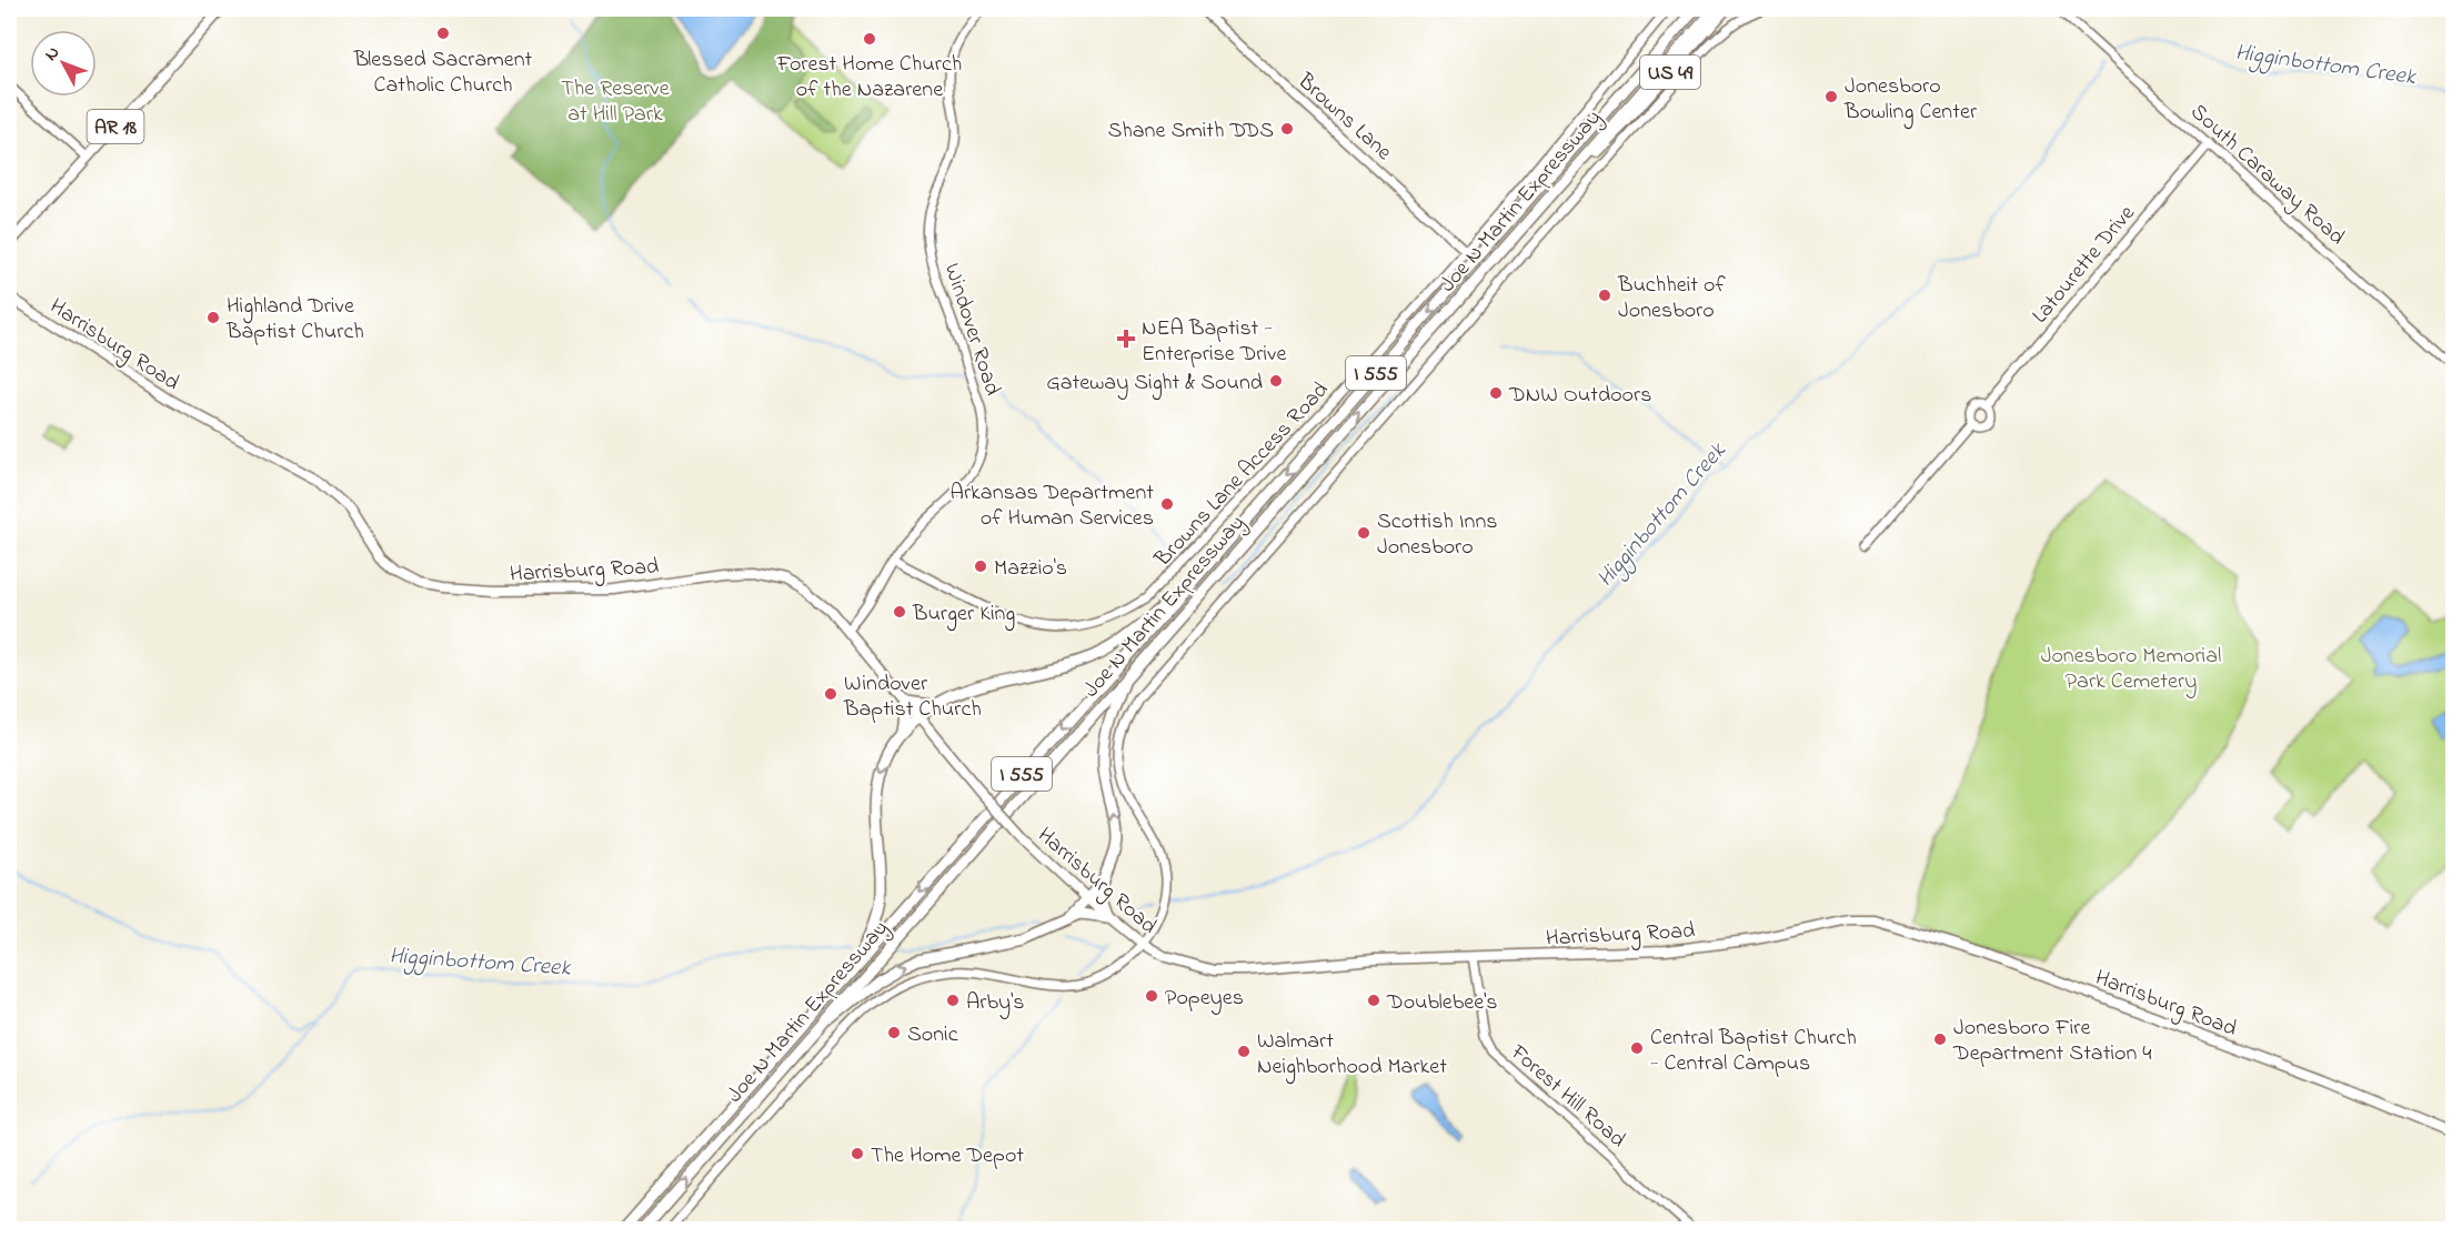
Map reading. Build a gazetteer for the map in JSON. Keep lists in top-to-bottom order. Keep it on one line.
{"streets":{"highway":["US 49","Joe N Martin Expressway","I 555"],"main road":["AR 18","Harrisburg Road"],"street":["Browns Lane","South Caraway Road","Latourette Drive","Windover Road","Browns Lane Access Road","Forest Hill Road"]},"crossings":[["US 49","Joe N Martin Expressway"],["Browns Lane","Browns Lane Access Road"],["South Caraway Road","Latourette Drive"],["Windover Road","Harrisburg Road"],["Windover Road","Browns Lane Access Road"],["Harrisburg Road","Forest Hill Road"]],"water":["Higginbottom Creek"],"parks":["The Reserve at Hill Park","Jonesboro Memorial Park Cemetery"],"places":{"other":["Blessed Sacrament Catholic Church","Forest Home Church of the Nazarene","Jonesboro Bowling Center","Shane Smith DDS","Buchheit of Jonesboro","Highland Drive Baptist Church","Gateway Sight & Sound","DNW Outdoors","Arkansas Department of Human Services","Scottish Inns Jonesboro","Mazzio's","Burger King","Windover Baptist Church","Popeyes","Arby's","Doublebee's","Sonic","Jonesboro Fire Department Station 4","Central Baptist Church - Central Campus","Walmart Neighborhood Market","The Home Depot"],"health":["NEA Baptist - Enterprise Drive"]},"north":"top left"}
